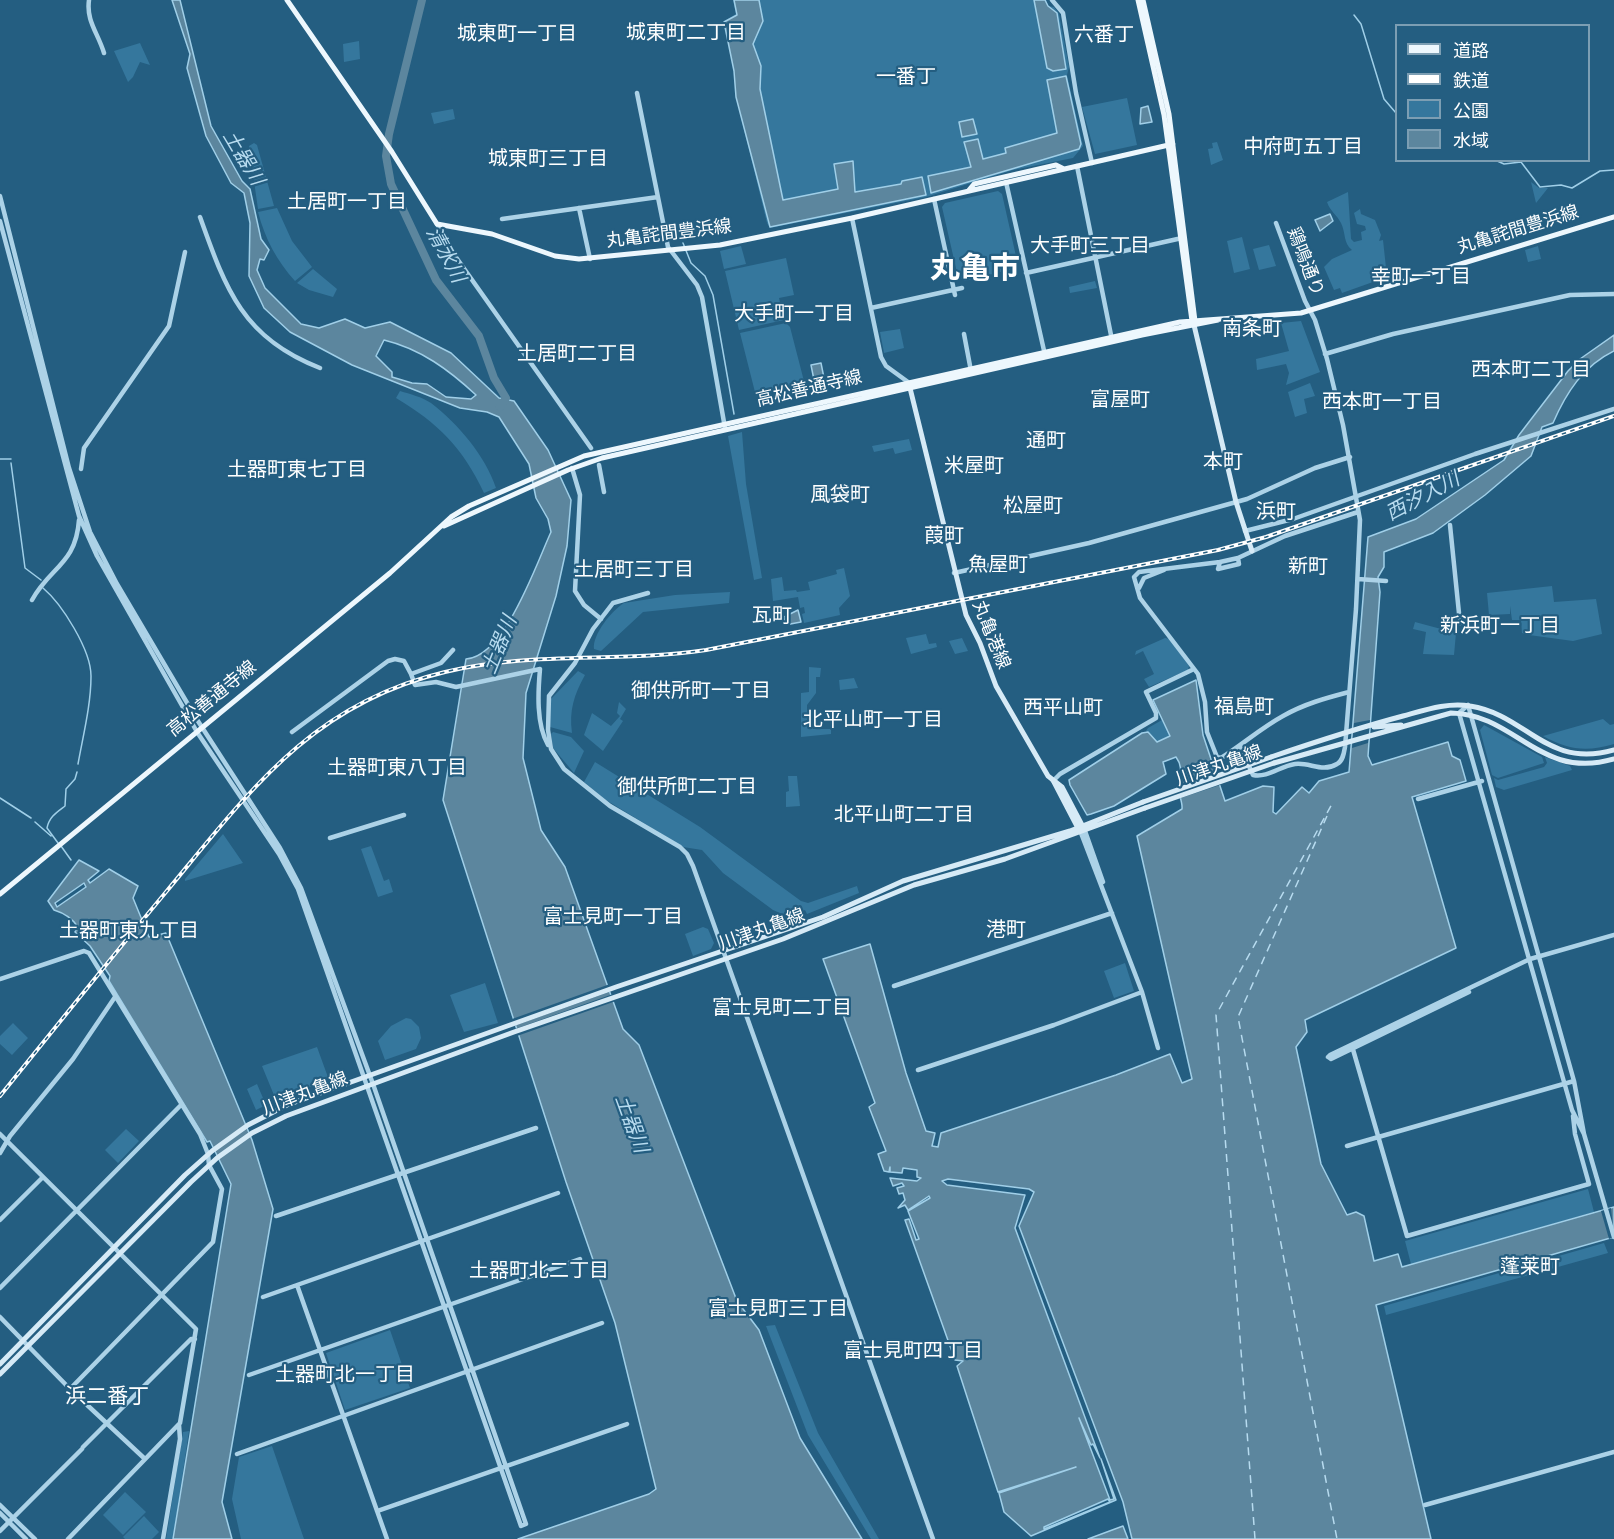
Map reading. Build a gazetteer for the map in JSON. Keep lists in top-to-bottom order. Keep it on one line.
{"streets":{"main road":["丸亀詫間豊浜線","高松善通寺線","丸亀港線","川津丸亀線"],"street":["鶏鳴通り"]},"crossings":[["丸亀詫間豊浜線","鶏鳴通り"],["丸亀詫間豊浜線","高松善通寺線"],["鶏鳴通り","川津丸亀線"],["高松善通寺線","丸亀港線"],["丸亀港線","川津丸亀線"]],"districts":["城東町二丁目","城東町一丁目","六番丁","一番丁","中府町五丁目","城東町三丁目","土居町一丁目","大手町三丁目","丸亀市","幸町一丁目","大手町一丁目","南条町","土居町二丁目","西本町二丁目","富屋町","西本町一丁目","通町","本町","米屋町","土器町東七丁目","風袋町","松屋町","浜町","葭町","魚屋町","新町","土居町三丁目","瓦町","新浜町一丁目","御供所町一丁目","福島町","西平山町","北平山町一丁目","土器町東八丁目","御供所町二丁目","北平山町二丁目","富士見町一丁目","港町","土器町東九丁目","富士見町二丁目","蓬莱町","土器町北二丁目","富士見町三丁目","富士見町四丁目","土器町北一丁目","浜二番丁"],"water":["土器川","清水川","西汐入川"],"legend":["道路","鉄道","公園","水域"]}
